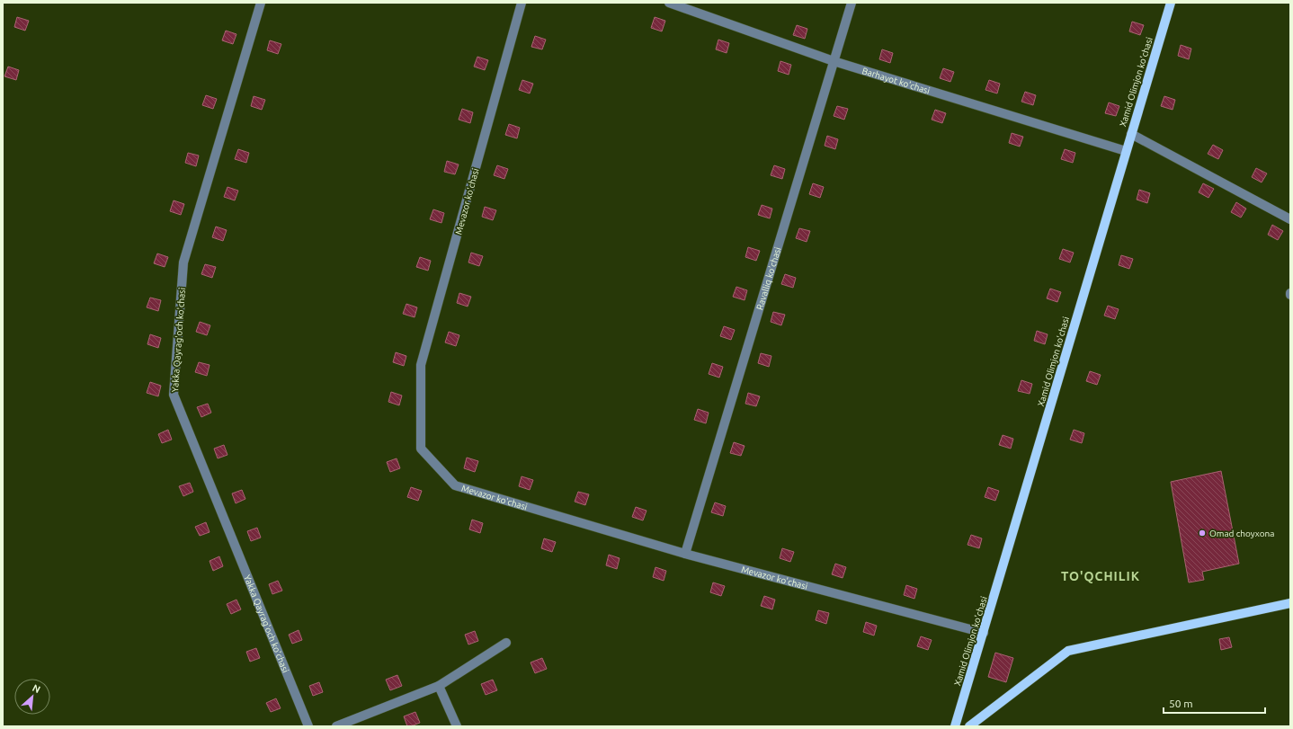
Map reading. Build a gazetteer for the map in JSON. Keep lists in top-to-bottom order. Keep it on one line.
{"streets":{"main road":["Xamid Olimjon ko'chasi"],"street":["Barhayot ko'chasi","Mevazor ko'chasi","Ravalliq ko'chasi","Yakka Qayrag'och ko'chasi"]},"crossings":[["Barhayot ko'chasi","Xamid Olimjon ko'chasi"],["Barhayot ko'chasi","Ravalliq ko'chasi"],["Xamid Olimjon ko'chasi","Mevazor ko'chasi"],["Mevazor ko'chasi","Ravalliq ko'chasi"]],"districts":["TO'QCHILIK"],"places":["Omad choyxona"],"scale_bar":"50 m","north":"top right"}
